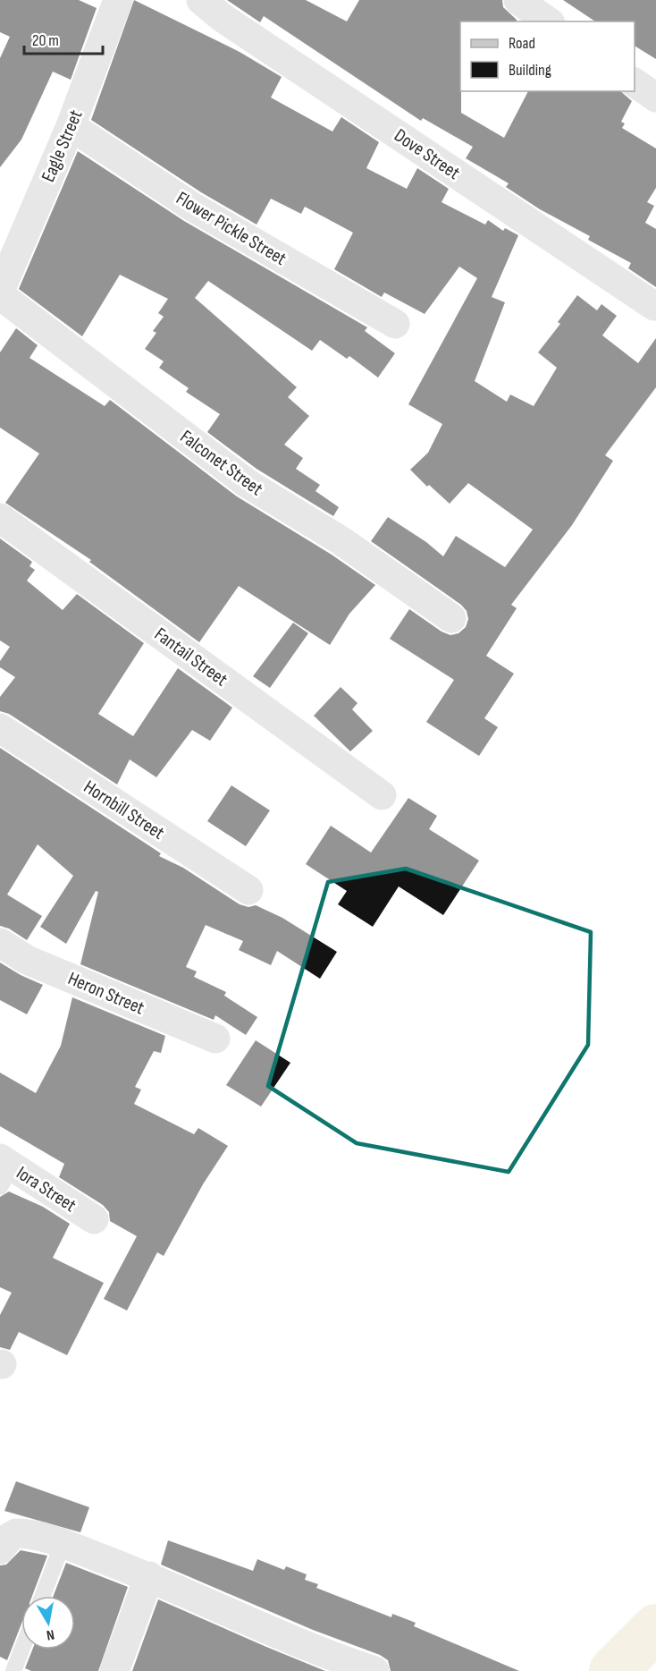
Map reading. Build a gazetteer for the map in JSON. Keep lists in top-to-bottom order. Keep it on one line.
{"streets":{"street":["Eagle Street","Dove Street","Flower Pickle Street","Falconet Street","Fantail Street","Hornbill Street","Heron Street","Iora Street"]},"crossings":[["Eagle Street","Flower Pickle Street"]],"legend":["Road","Building"],"scale_bar":"20 m","north":"bottom"}
